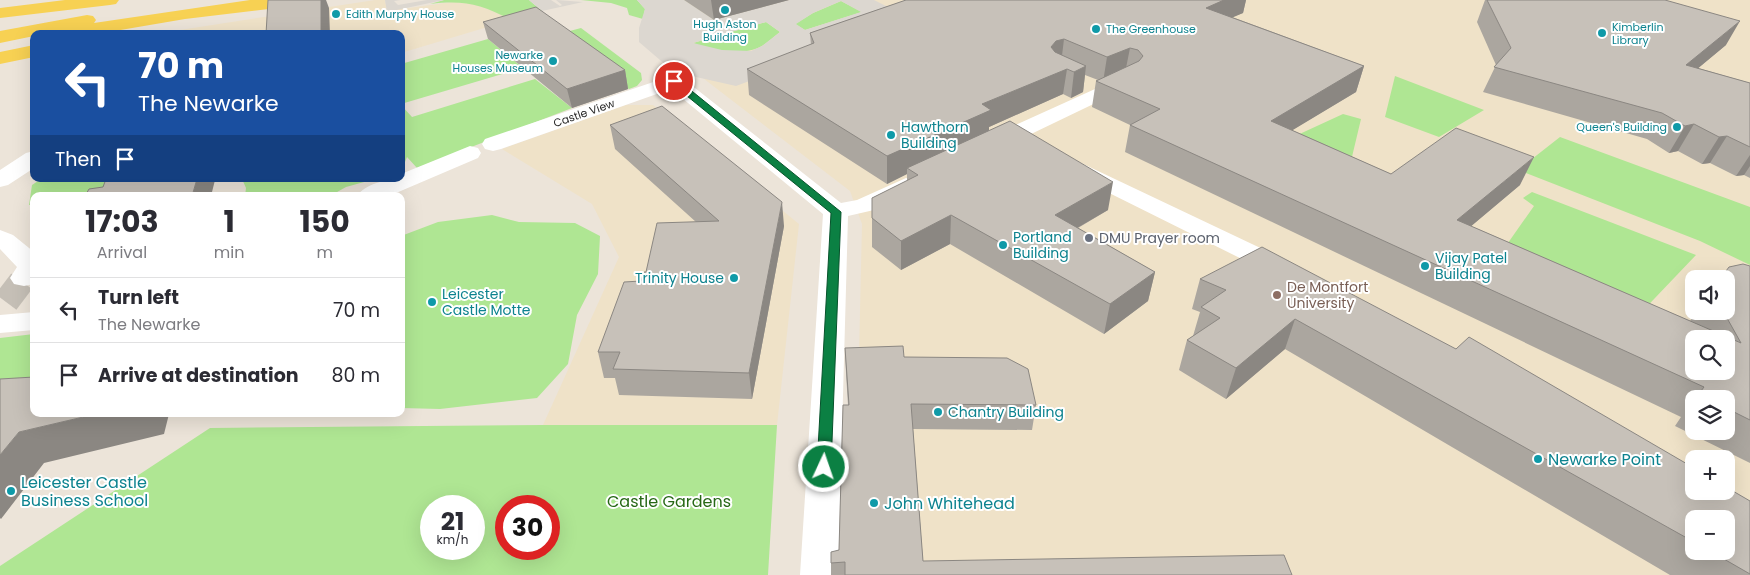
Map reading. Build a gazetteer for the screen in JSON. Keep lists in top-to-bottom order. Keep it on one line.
{"streets":{"street":["Castle View"]},"parks":["Castle Gardens"],"places":["Hugh Aston Building","Edith Murphy House","The Greenhouse","Kimberlin Library","Newarke Houses Museum","Queen's Building","Hawthorn Building","DMU Prayer room","Portland Building","Vijay Patel Building","Trinity House","De Montfort University","Leicester Castle Motte","Chantry Building","Newarke Point","Leicester Castle Business School","John Whitehead"],"page":{"turn":["70 m","The Newarke"],"then":"Then","eta":["17:03","Arrival","1","min","150","m"],"map_buttons":["+","−"],"list":[{"name":"Turn left","note":"The Newarke","value":"70 m"},{"name":"Arrive at destination","value":"80 m"}],"speed":"21 km/h","limit":"30"}}
